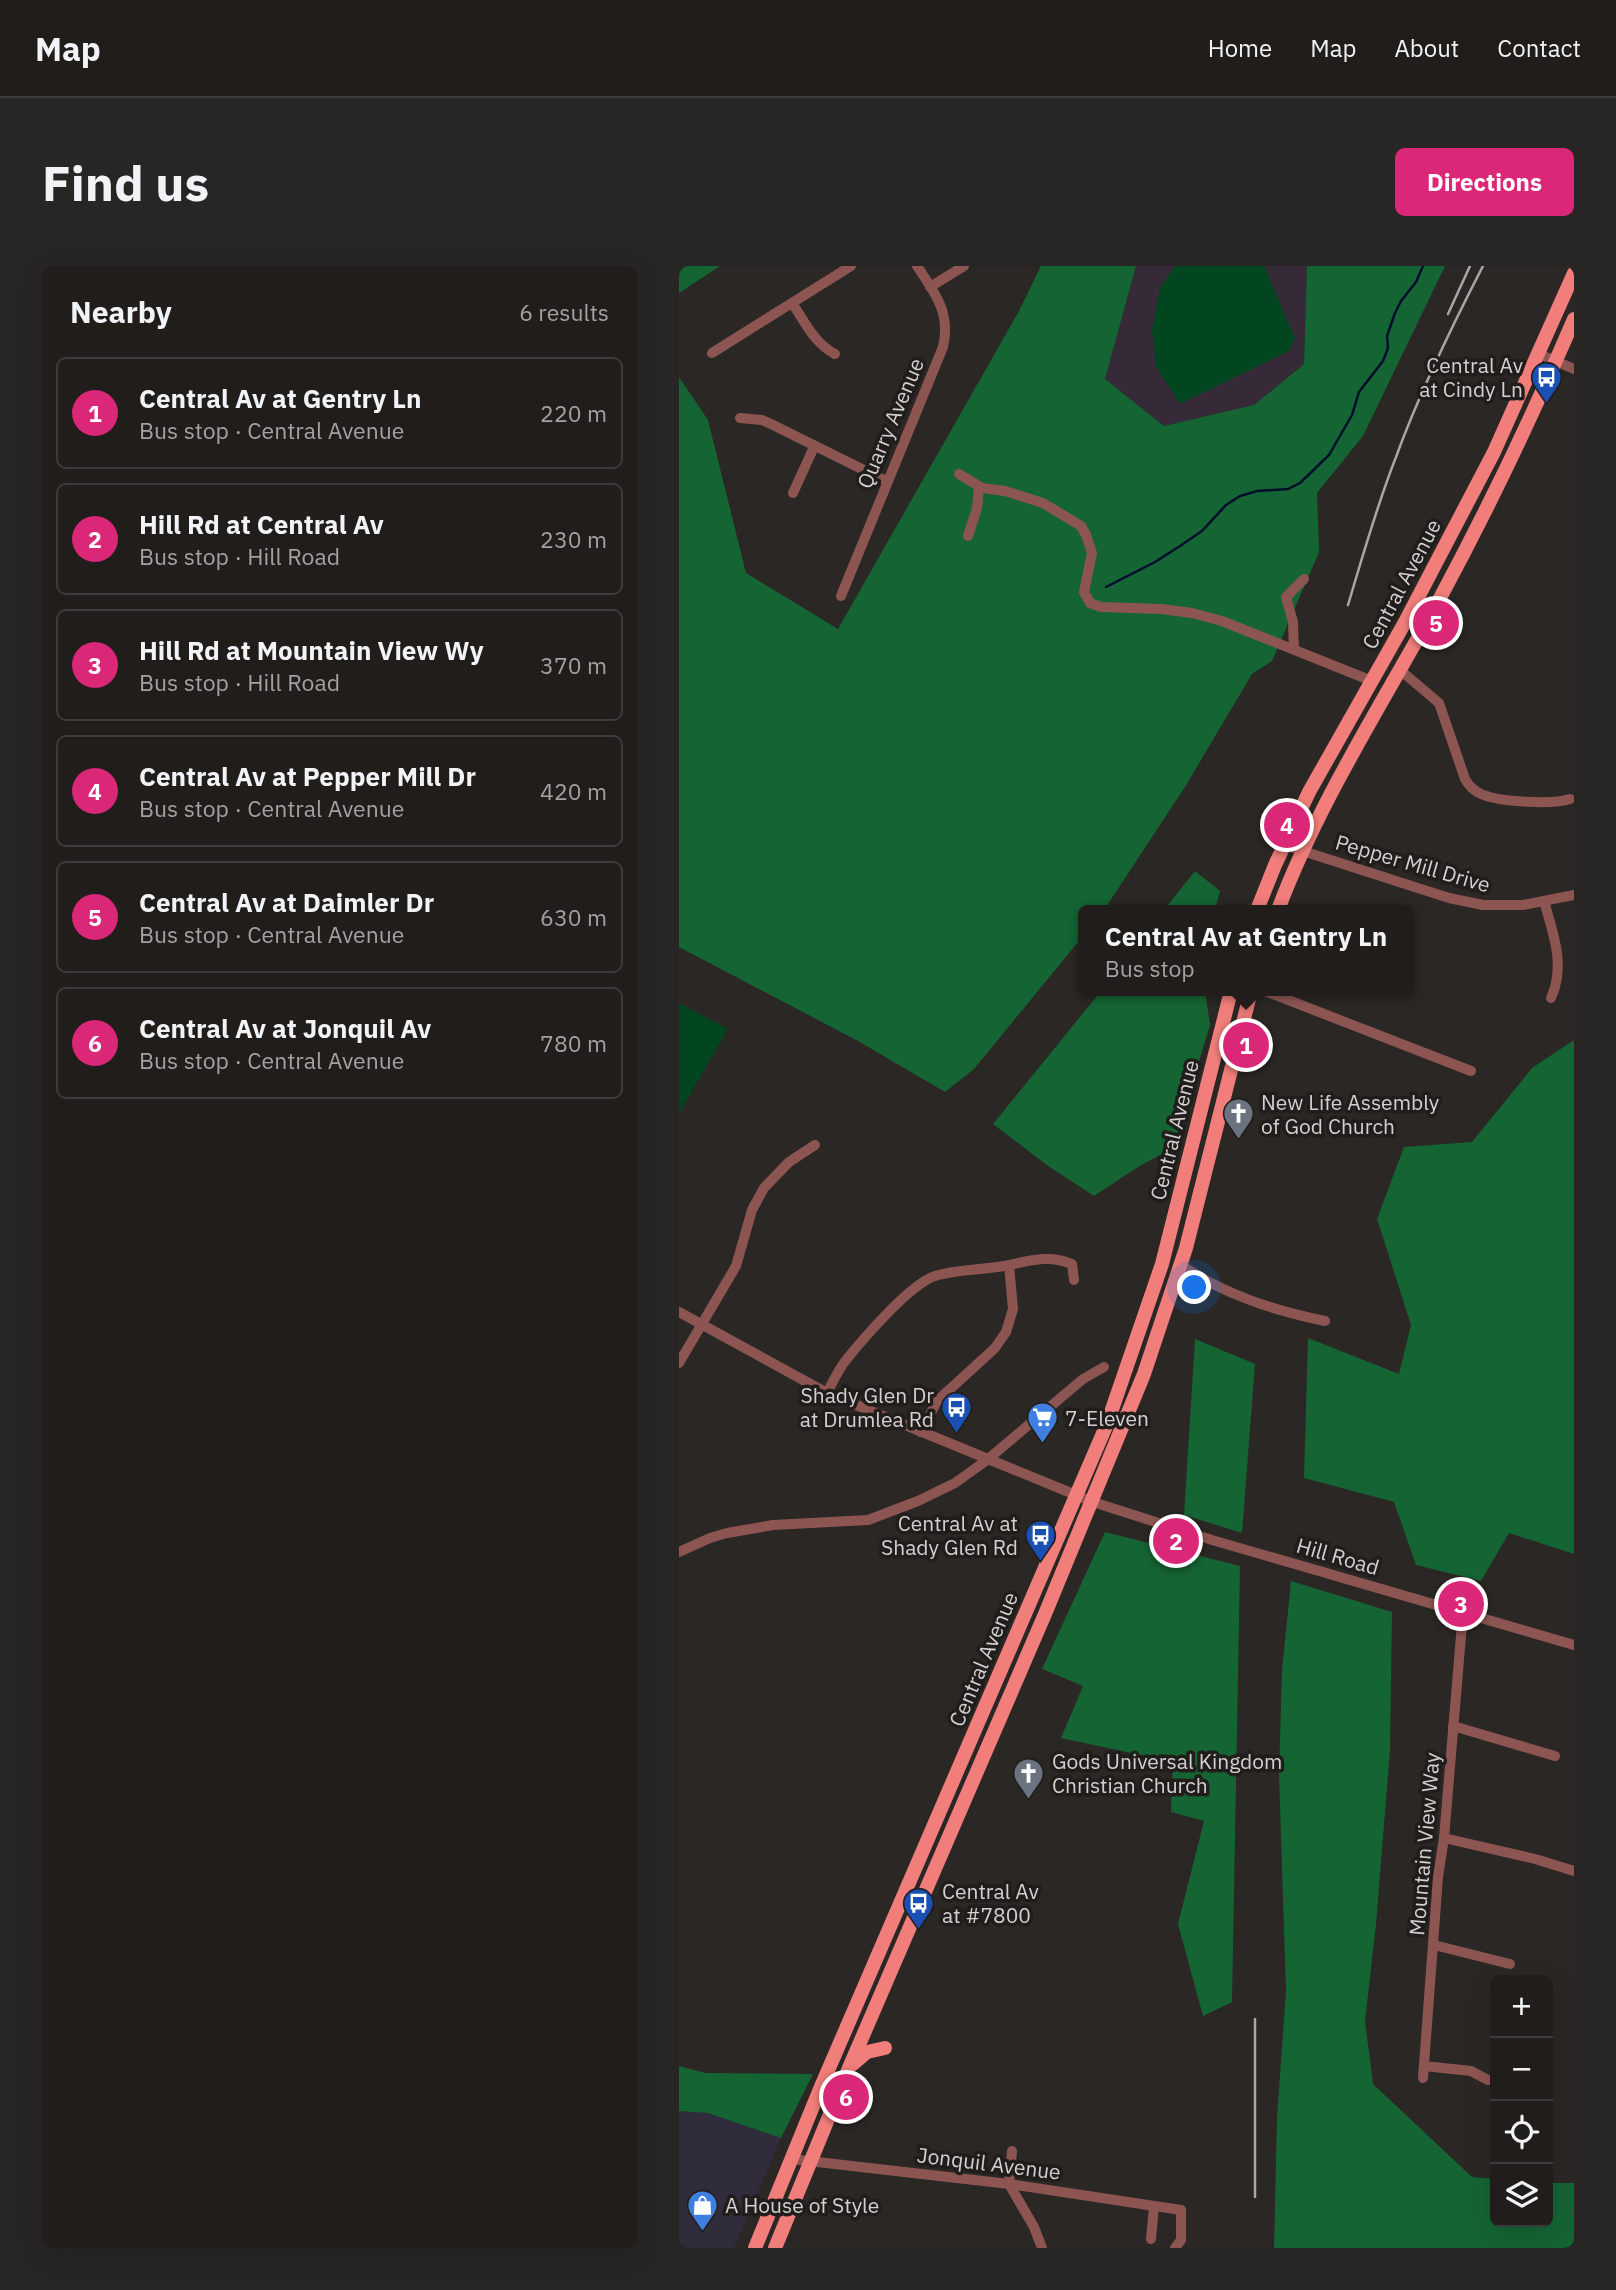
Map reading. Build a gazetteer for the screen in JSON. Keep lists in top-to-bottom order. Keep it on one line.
{"streets":{"main road":["Central Avenue"],"street":["Quarry Avenue","Pepper Mill Drive","Hill Road","Mountain View Way","Jonquil Avenue"]},"crossings":[["Central Avenue","Pepper Mill Drive"],["Central Avenue","Hill Road"],["Central Avenue","Jonquil Avenue"],["Hill Road","Mountain View Way"]],"places":{"bus stop":["Central Av at Cindy Ln","Shady Glen Dr at Drumlea Rd","Central Av at Shady Glen Rd","Central Av at #7800"],"church":["New Life Assembly of God Church","Gods Universal Kingdom Christian Church"],"supermarket":["7-Eleven"],"shop":["A House of Style"]},"page":{"header":"Map","nav":["Home","Map","About","Contact"],"buttons":"Directions","title":"Find us","heading":["Nearby","6 results"],"list":[{"mark":"1","name":"Central Av at Gentry Ln","note":"Bus stop · Central Avenue","value":"220 m"},{"mark":"2","name":"Hill Rd at Central Av","note":"Bus stop · Hill Road","value":"230 m"},{"mark":"3","name":"Hill Rd at Mountain View Wy","note":"Bus stop · Hill Road","value":"370 m"},{"mark":"4","name":"Central Av at Pepper Mill Dr","note":"Bus stop · Central Avenue","value":"420 m"},{"mark":"5","name":"Central Av at Daimler Dr","note":"Bus stop · Central Avenue","value":"630 m"},{"mark":"6","name":"Central Av at Jonquil Av","note":"Bus stop · Central Avenue","value":"780 m"}],"pins":["5","4","1","2","3","6"],"popup":["Central Av at Gentry Ln","Bus stop"],"map_buttons":["+","−"]}}
